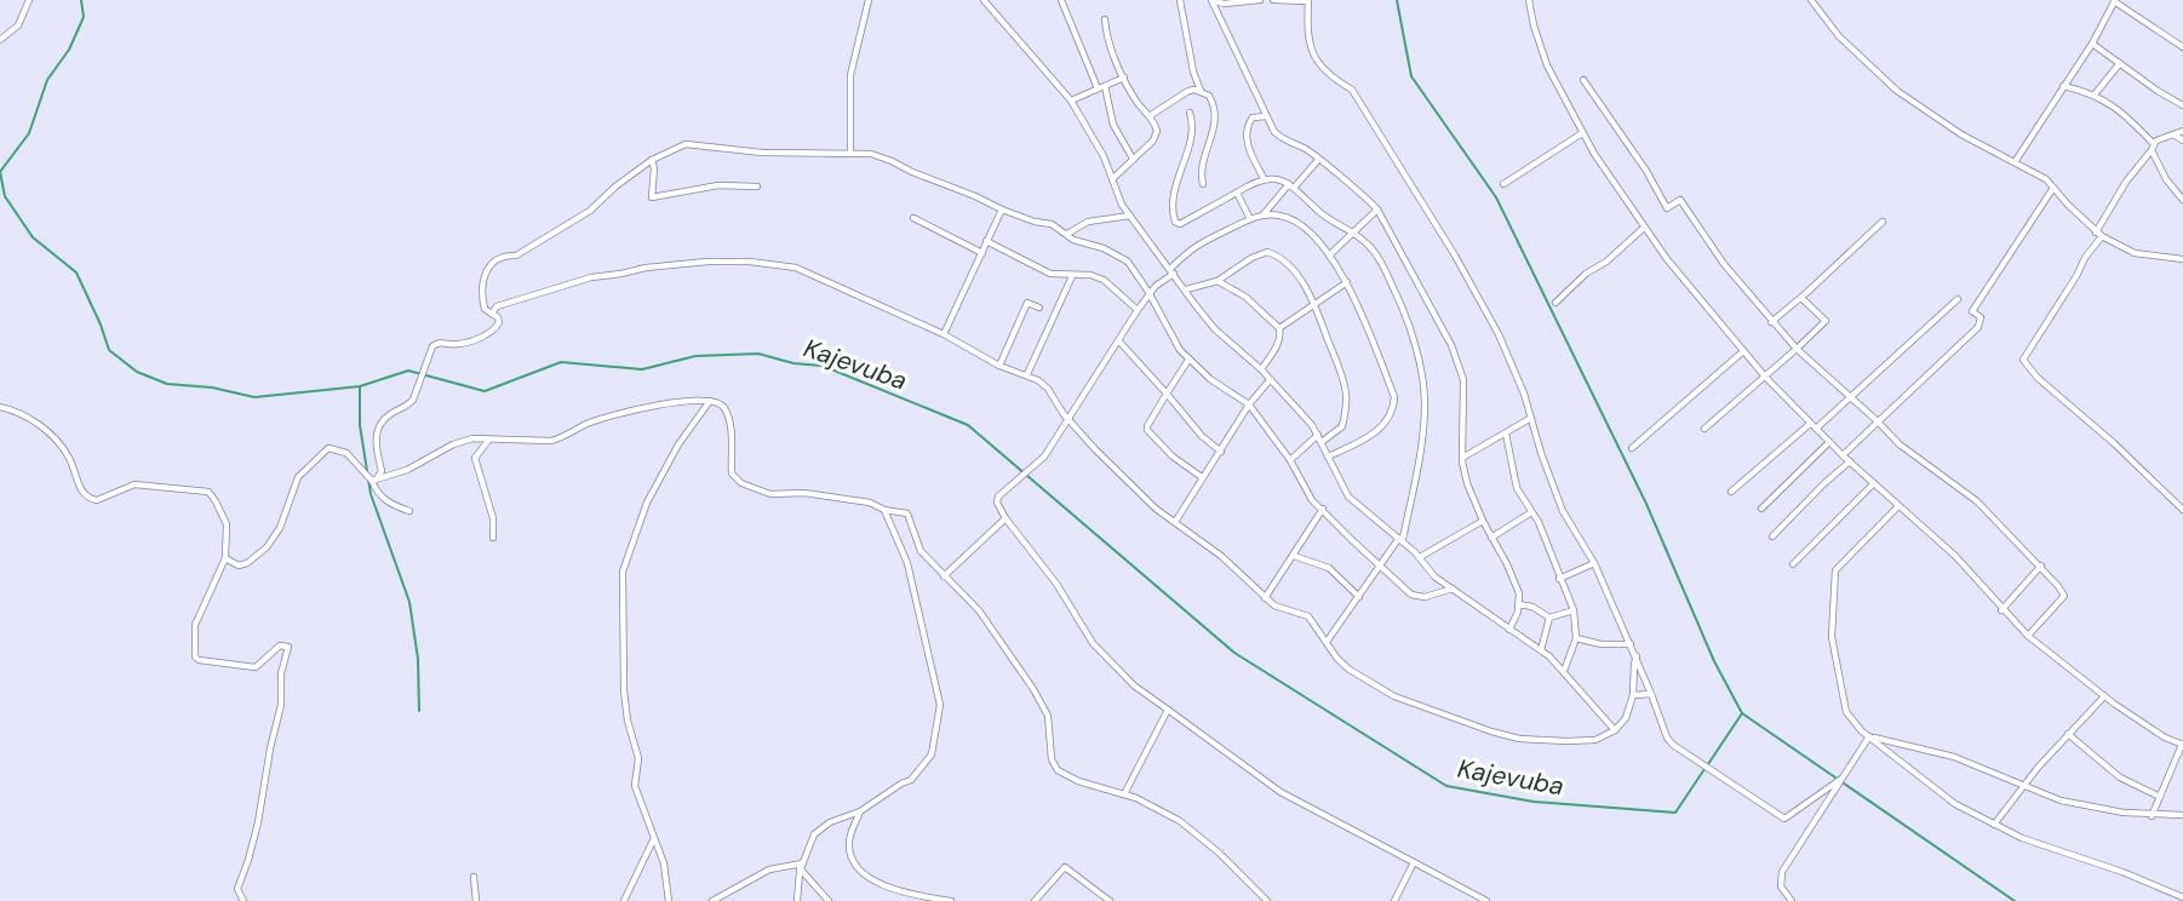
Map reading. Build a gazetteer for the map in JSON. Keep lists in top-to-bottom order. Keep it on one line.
{"water":["Kajevuba"]}
